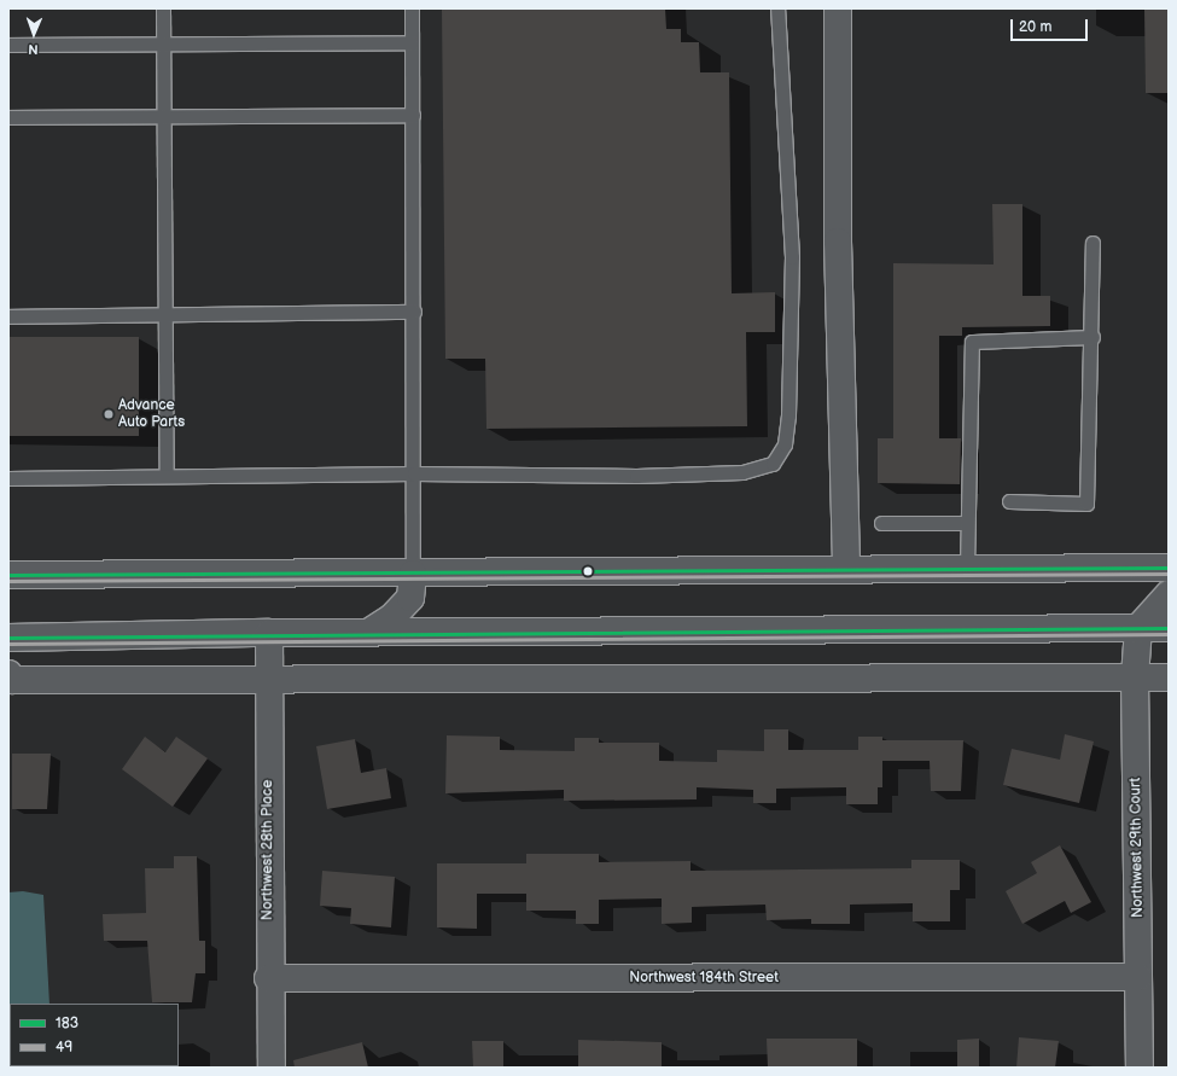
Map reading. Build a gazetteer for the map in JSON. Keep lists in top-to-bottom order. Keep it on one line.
{"streets":{"street":["Northwest 29th Court","Northwest 28th Place","Northwest 184th Street"]},"crossings":[["Northwest 29th Court","Northwest 184th Street"],["Northwest 28th Place","Northwest 184th Street"]],"places":["Advance Auto Parts"],"lines":["transit line 183","transit line 49"],"legend":["183","49"],"scale_bar":"20 m","north":"bottom"}
